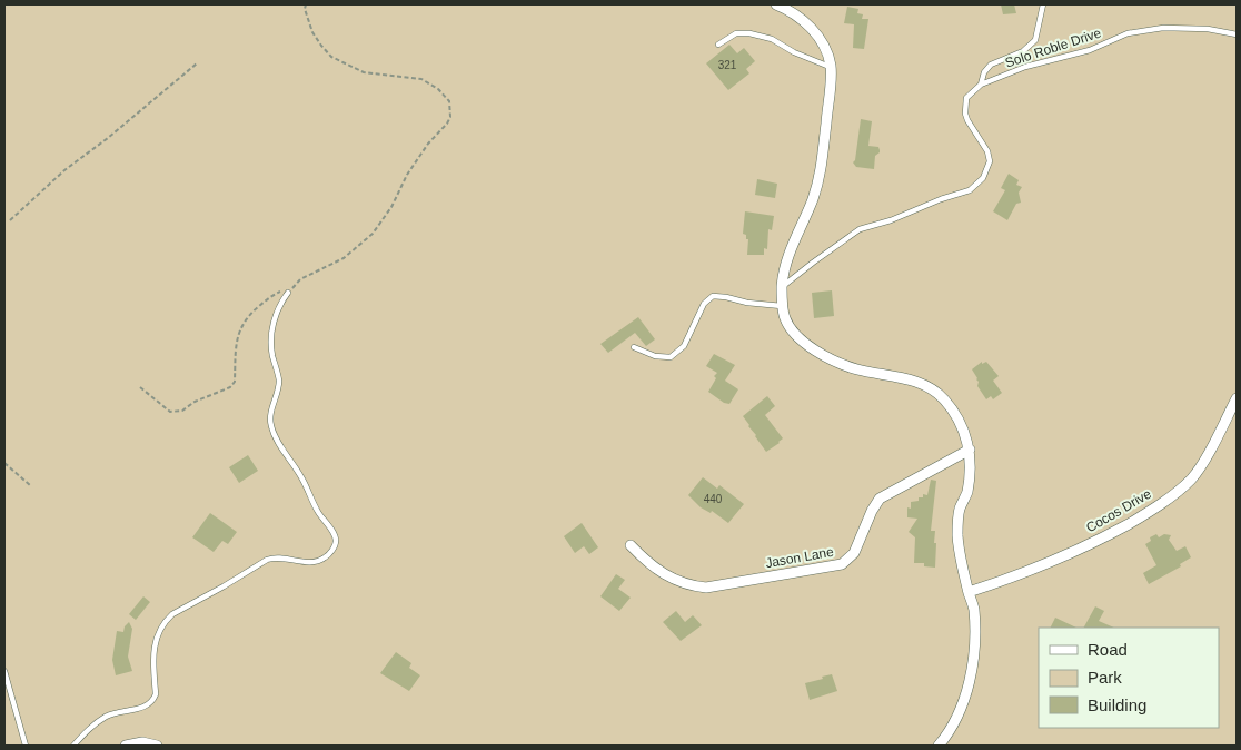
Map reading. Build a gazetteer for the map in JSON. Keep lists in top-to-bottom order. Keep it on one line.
{"streets":{"street":["Cocos Drive","Jason Lane"],"lane":["Solo Roble Drive"]},"house_numbers":["321","440"],"legend":["Road","Park","Building"]}
